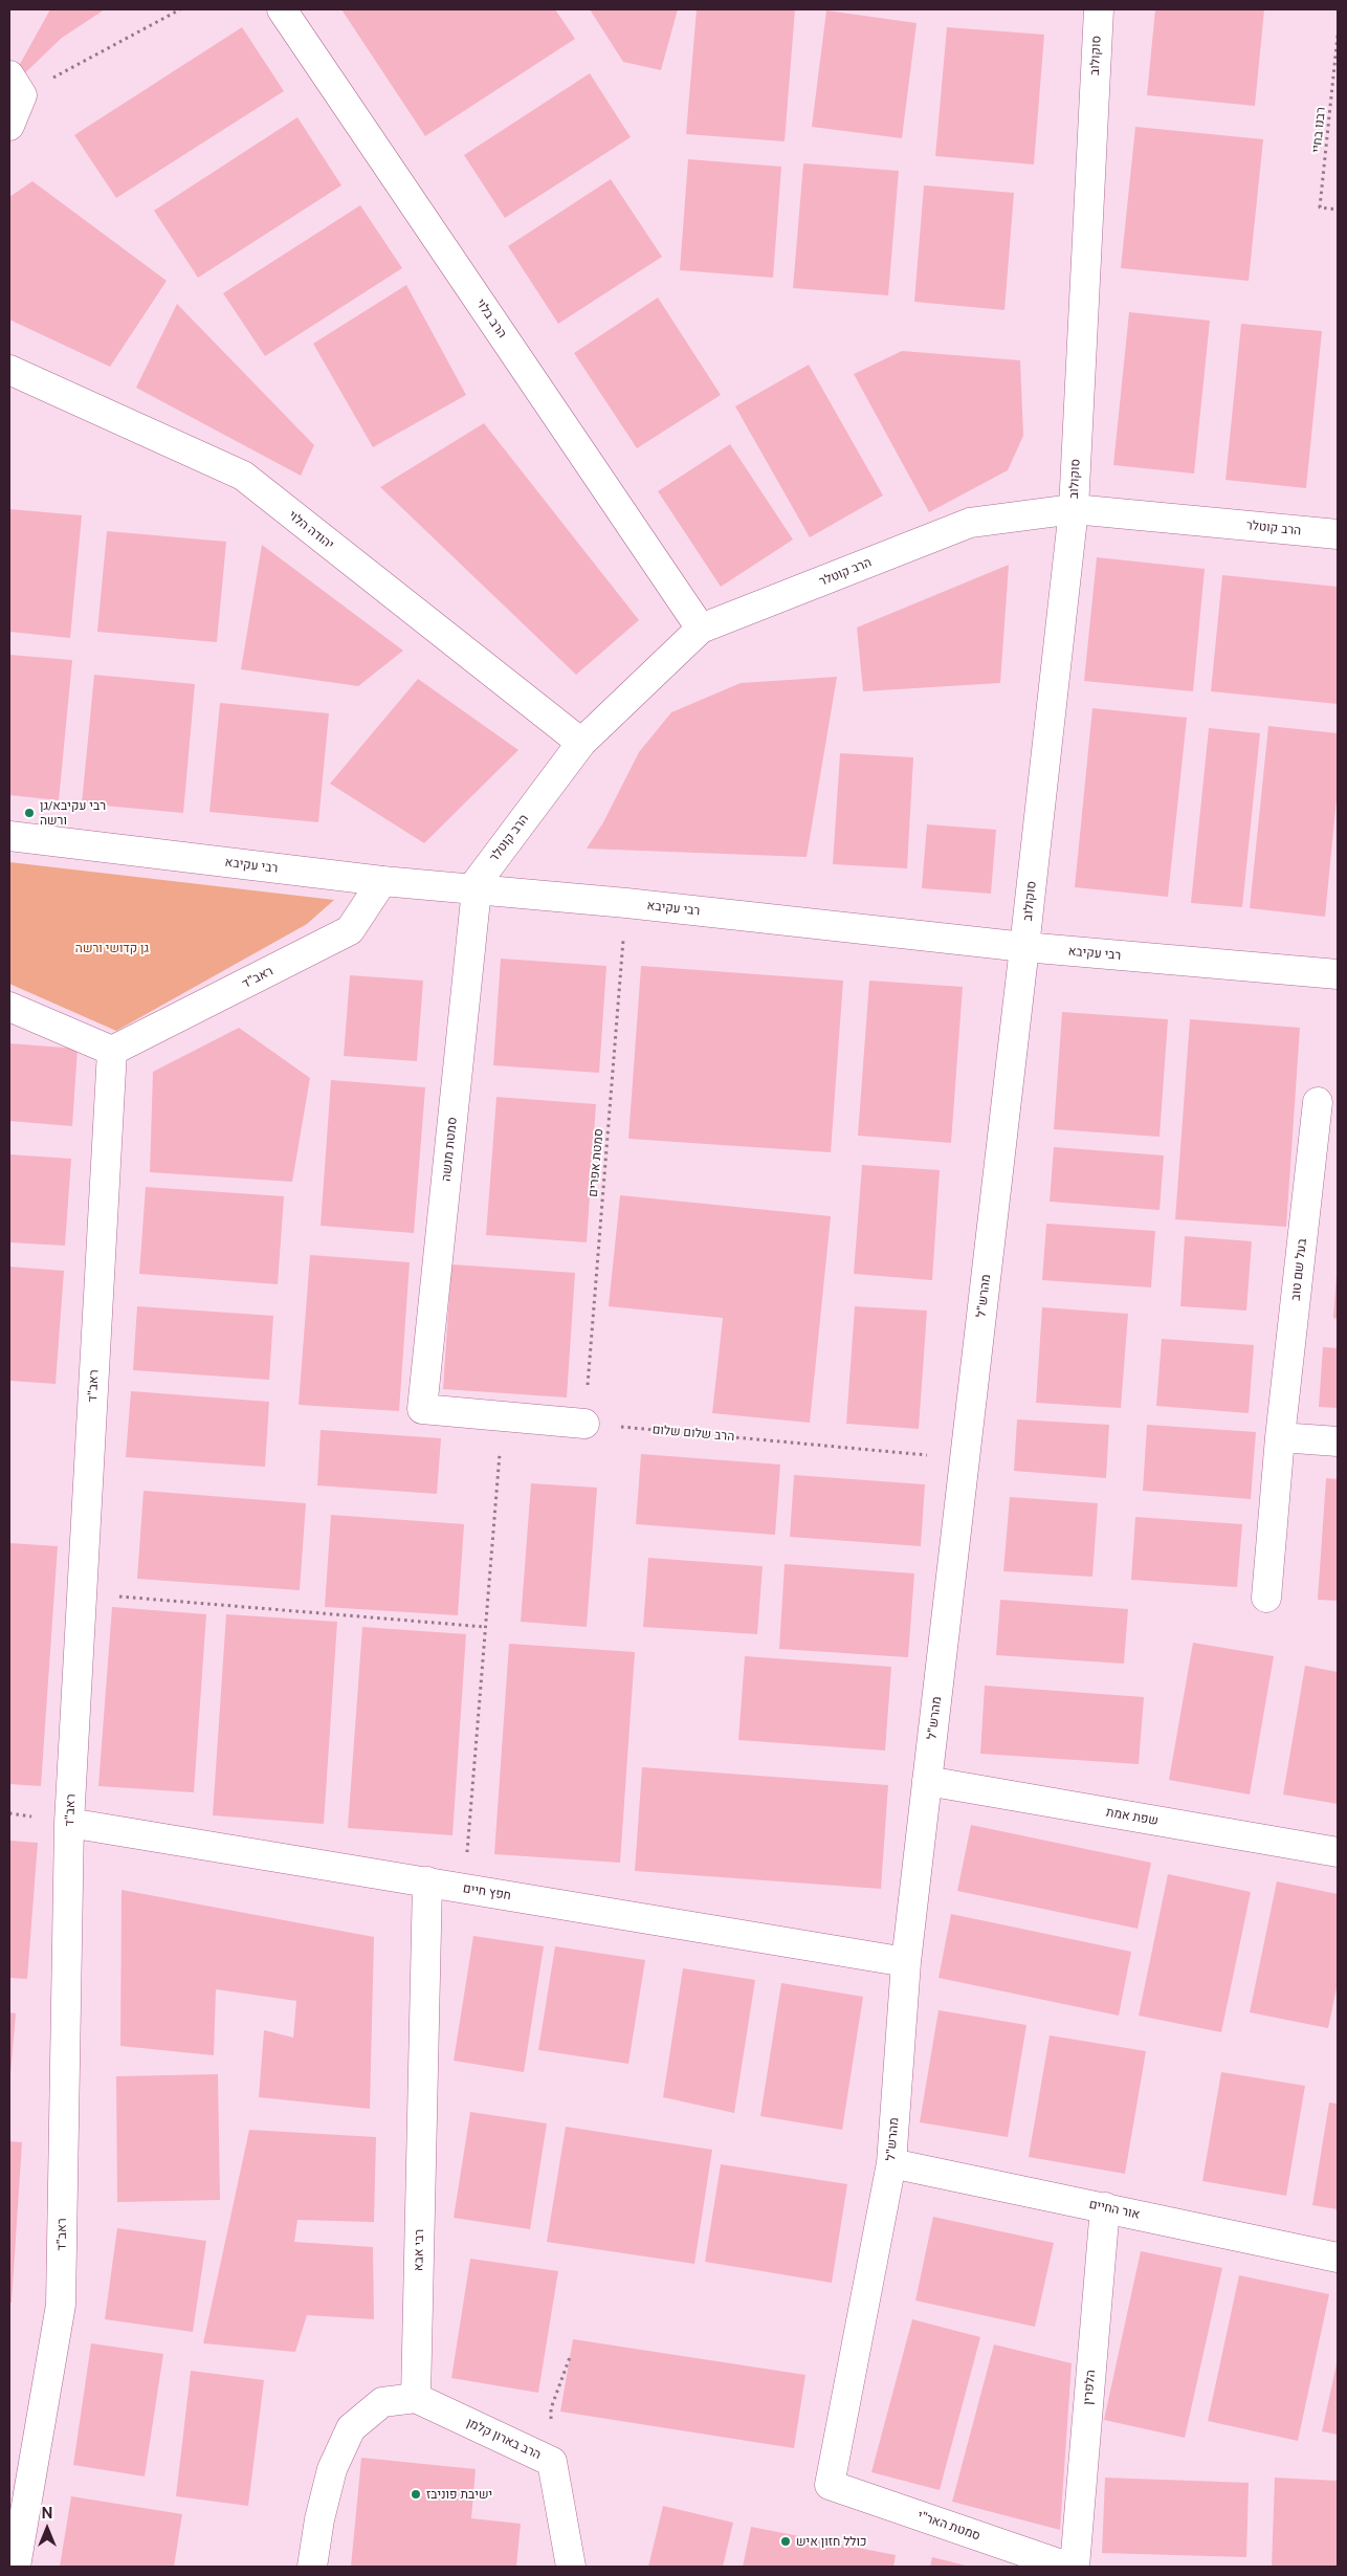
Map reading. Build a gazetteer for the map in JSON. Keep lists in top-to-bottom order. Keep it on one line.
{"streets":{"street":["סוקולוב","הרב בלוי","הרב קוטלר","יהודה הלוי","רבי עקיבא","ראב\"ד","סמטת מנשה","בעל שם טוב","מהרש\"ל","שפת אמת","חפץ חיים","אור החיים","רבי אבא","הלפרין","הרב בארון קלמן","סמטת האר\"י"],"path":["רבנו בחיי","סמטת אפרים","הרב שלום שלום"]},"crossings":[["סוקולוב","הרב קוטלר"],["סוקולוב","רבי עקיבא"],["סוקולוב","מהרש\"ל"],["הרב בלוי","הרב קוטלר"],["הרב קוטלר","יהודה הלוי"],["הרב קוטלר","רבי עקיבא"],["הרב קוטלר","סמטת מנשה"],["רבי עקיבא","ראב\"ד"],["רבי עקיבא","סמטת מנשה"],["רבי עקיבא","סמטת אפרים"],["רבי עקיבא","מהרש\"ל"],["ראב\"ד","חפץ חיים"],["סמטת אפרים","הרב שלום שלום"],["מהרש\"ל","הרב שלום שלום"],["מהרש\"ל","שפת אמת"],["מהרש\"ל","חפץ חיים"],["מהרש\"ל","אור החיים"],["מהרש\"ל","סמטת האר\"י"],["חפץ חיים","רבי אבא"],["אור החיים","הלפרין"],["רבי אבא","הרב בארון קלמן"]],"parks":["גן קדושי ורשה"],"places":["רבי עקיבא/גן ורשה","ישיבת פוניבז","כולל חזון איש"],"north":"top"}
